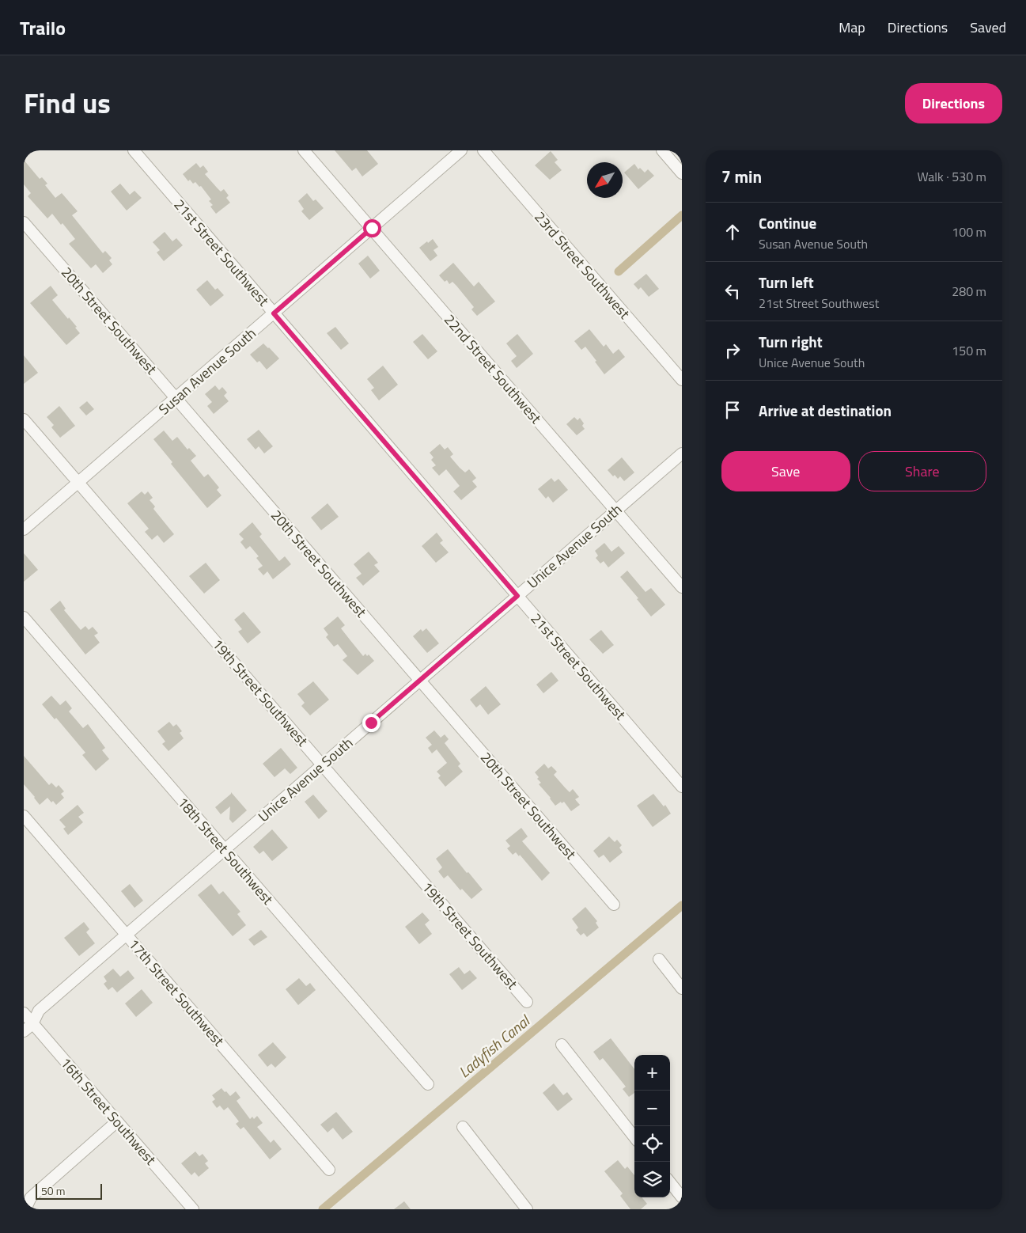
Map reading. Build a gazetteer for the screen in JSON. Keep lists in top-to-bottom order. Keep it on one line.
{"streets":{"street":["21st Street Southwest","23rd Street Southwest","20th Street Southwest","22nd Street Southwest","Susan Avenue South","Unice Avenue South","19th Street Southwest","18th Street Southwest","17th Street Southwest","16th Street Southwest"]},"crossings":[["21st Street Southwest","Susan Avenue South"],["21st Street Southwest","Unice Avenue South"],["20th Street Southwest","Susan Avenue South"],["20th Street Southwest","Unice Avenue South"],["22nd Street Southwest","Susan Avenue South"],["22nd Street Southwest","Unice Avenue South"],["Susan Avenue South","19th Street Southwest"],["Unice Avenue South","19th Street Southwest"],["Unice Avenue South","18th Street Southwest"],["Unice Avenue South","17th Street Southwest"],["Unice Avenue South","16th Street Southwest"]],"water":["Ladyfish Canal"],"scale_bar":"50 m","north":"bottom left","page":{"header":"Trailo","nav":["Map","Directions","Saved"],"title":"Find us","buttons":["Directions",["Save","Share"]],"heading":["7 min","Walk · 530 m"],"list":[["Continue","Susan Avenue South","100 m"],["Turn left","21st Street Southwest","280 m"],["Turn right","Unice Avenue South","150 m"],"Arrive at destination"],"map_buttons":["+","−"],"scale":"50 m"}}
